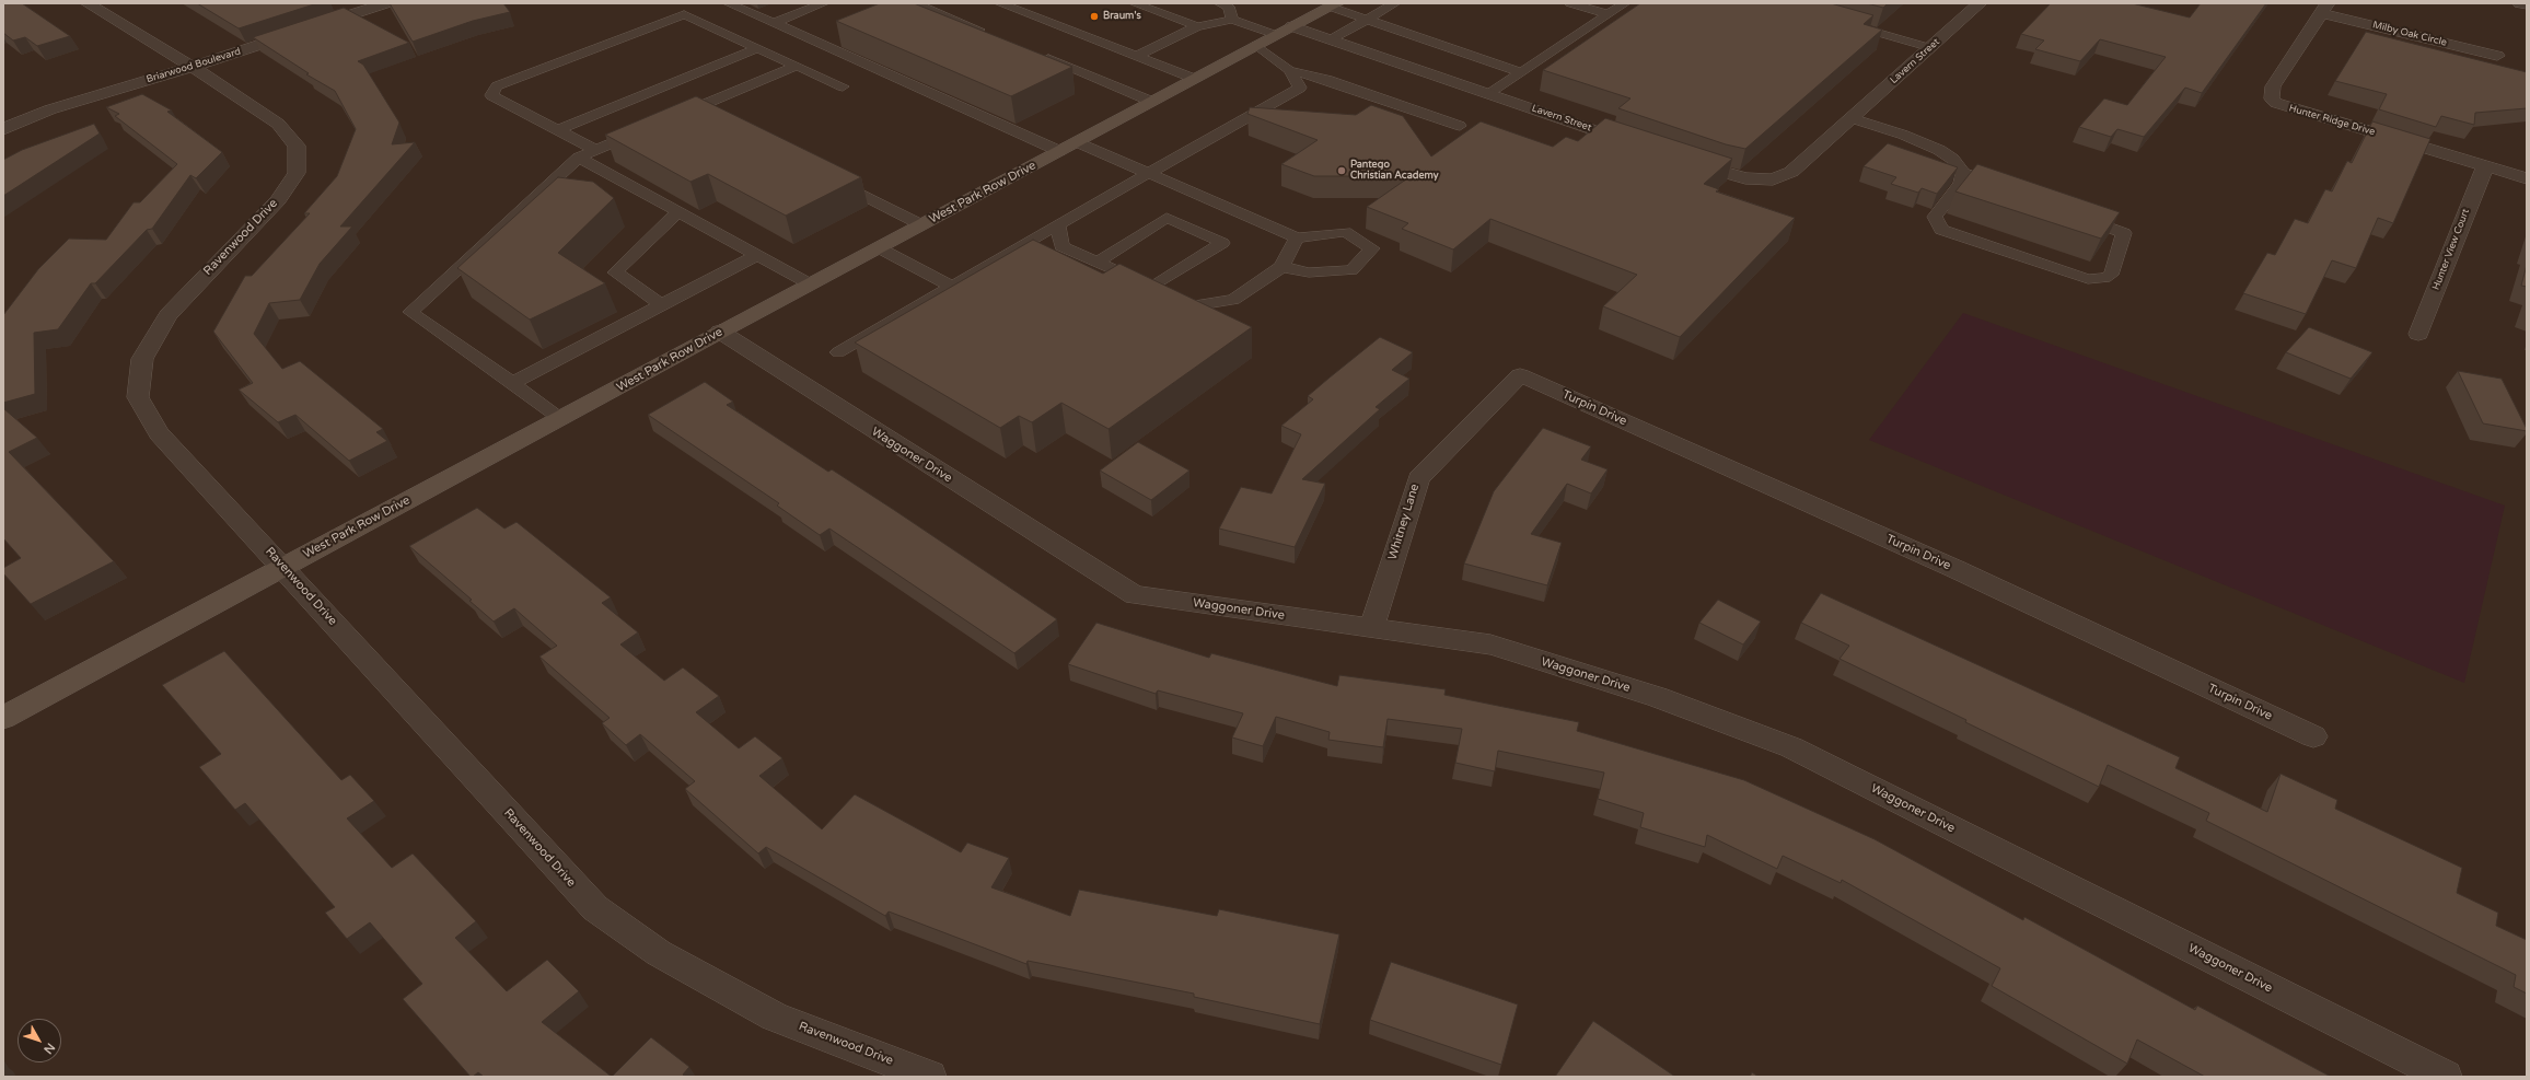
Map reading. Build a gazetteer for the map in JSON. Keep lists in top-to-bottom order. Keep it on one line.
{"streets":{"main road":["West Park Row Drive"],"street":["Milby Oak Circle","Lavern Street","Briarwood Boulevard","Hunter Ridge Drive","Ravenwood Drive","Hunter View Court","Turpin Drive","Waggoner Drive","Whitney Lane"]},"crossings":[["Milby Oak Circle","Hunter Ridge Drive"],["Lavern Street","West Park Row Drive"],["Briarwood Boulevard","Ravenwood Drive"],["Hunter Ridge Drive","Hunter View Court"],["West Park Row Drive","Ravenwood Drive"],["West Park Row Drive","Waggoner Drive"],["Turpin Drive","Whitney Lane"],["Waggoner Drive","Whitney Lane"]],"places":["Braum's","Pantego Christian Academy"],"north":"bottom right"}
